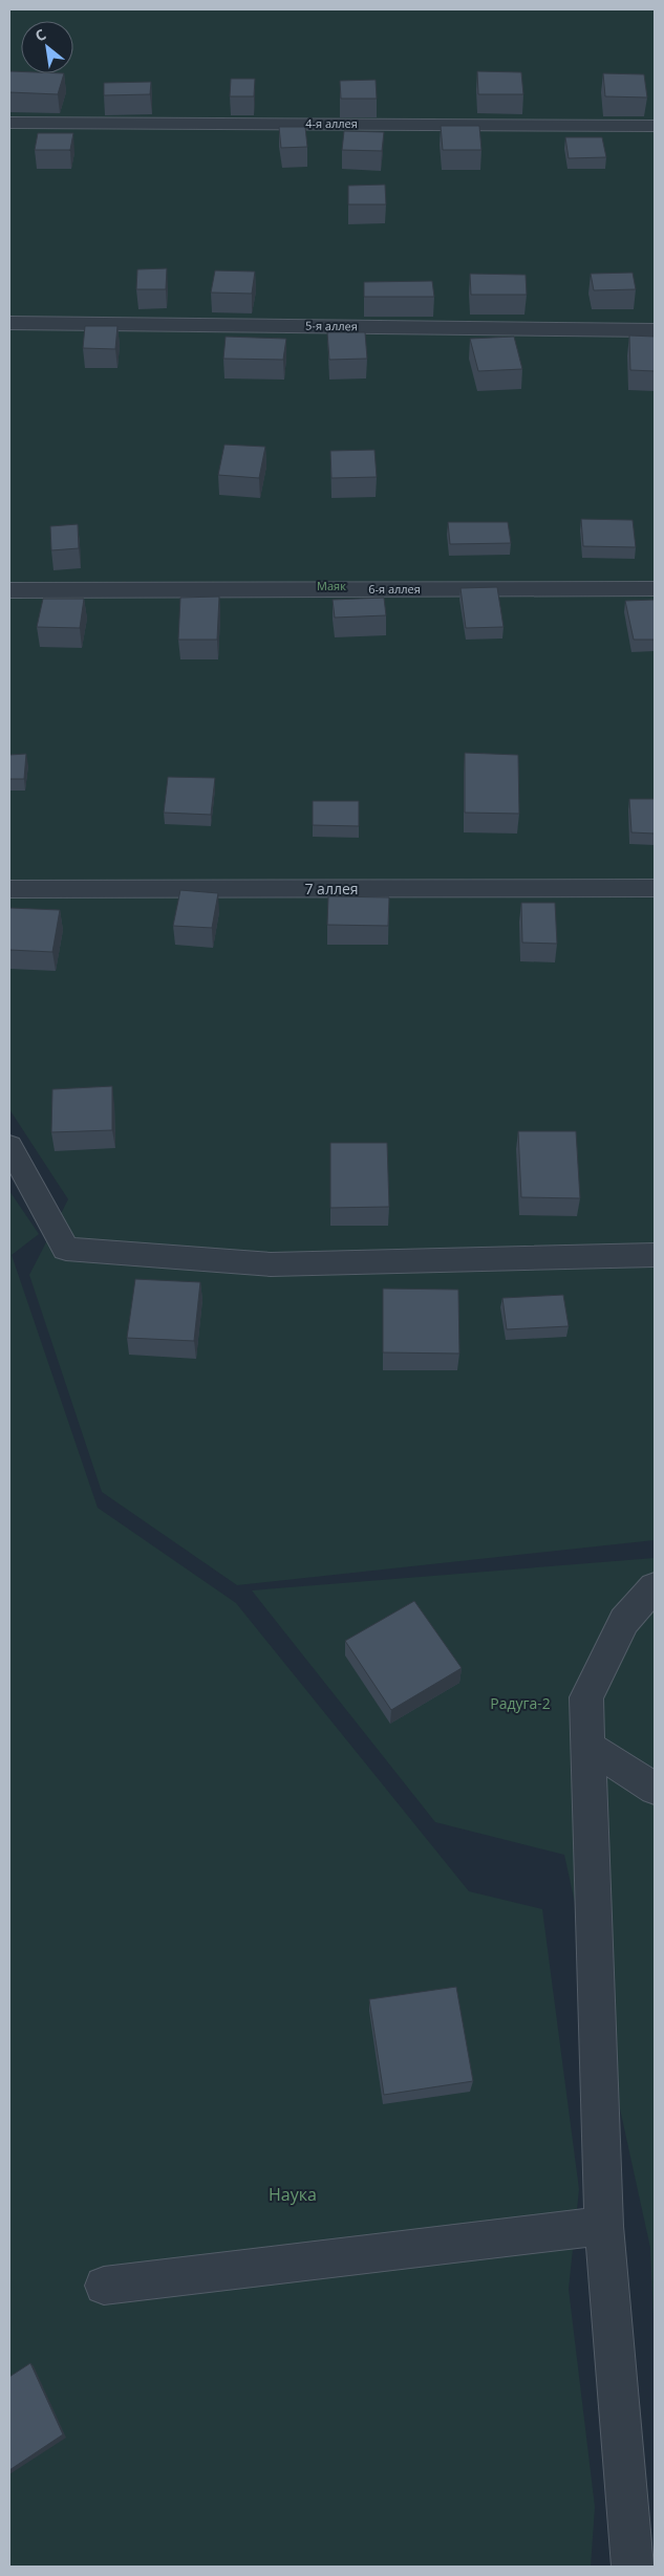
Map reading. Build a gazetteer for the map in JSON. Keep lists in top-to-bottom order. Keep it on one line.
{"streets":{"lane":["4-я аллея","5-я аллея","6-я аллея","7 аллея"]},"parks":["Маяк","Радуга-2","Наука"],"north":"top left"}
